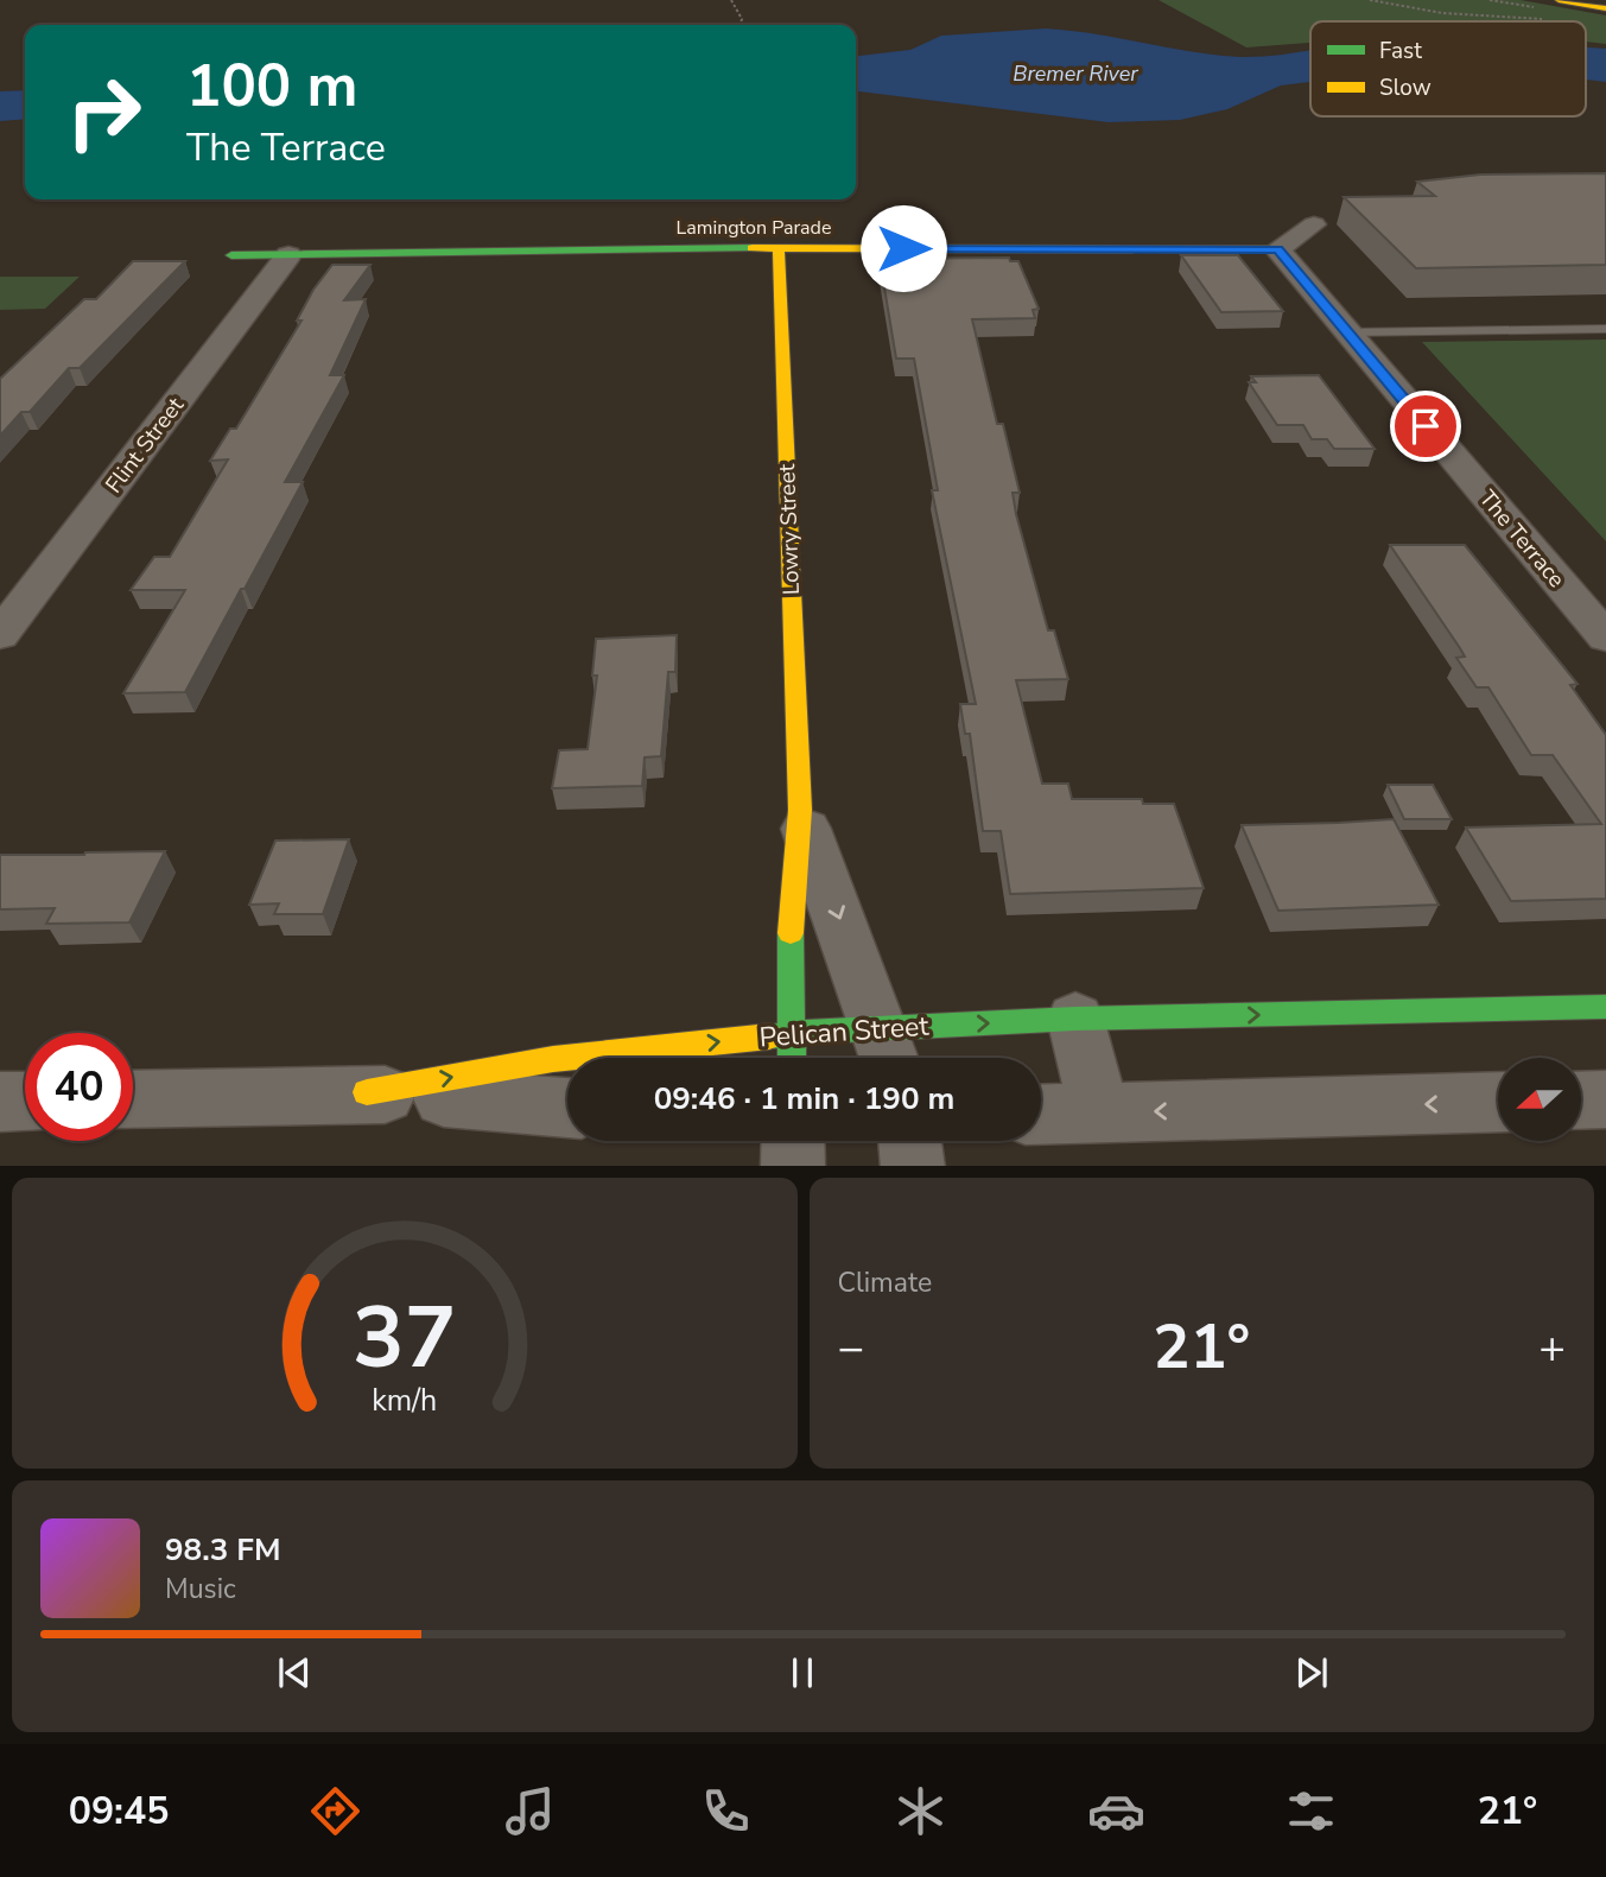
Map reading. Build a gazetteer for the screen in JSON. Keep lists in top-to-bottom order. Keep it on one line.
{"streets":{"street":["Lamington Parade","Flint Street","Lowry Street","The Terrace","Pelican Street"]},"crossings":[["Lamington Parade","Flint Street"],["Lamington Parade","Lowry Street"],["Lamington Parade","The Terrace"],["Lowry Street","Pelican Street"]],"water":["Bremer River"],"legend":["Fast","Slow"],"north":"left","page":{"turn":["100 m","The Terrace"],"limit":"40","trip":"09:46 · 1 min · 190 m","tile":"Climate","heat":["−","21°","+"],"song":["98.3 FM","Music"],"tabs":["09:45","21°"],"gauge":["37","km/h"]}}
